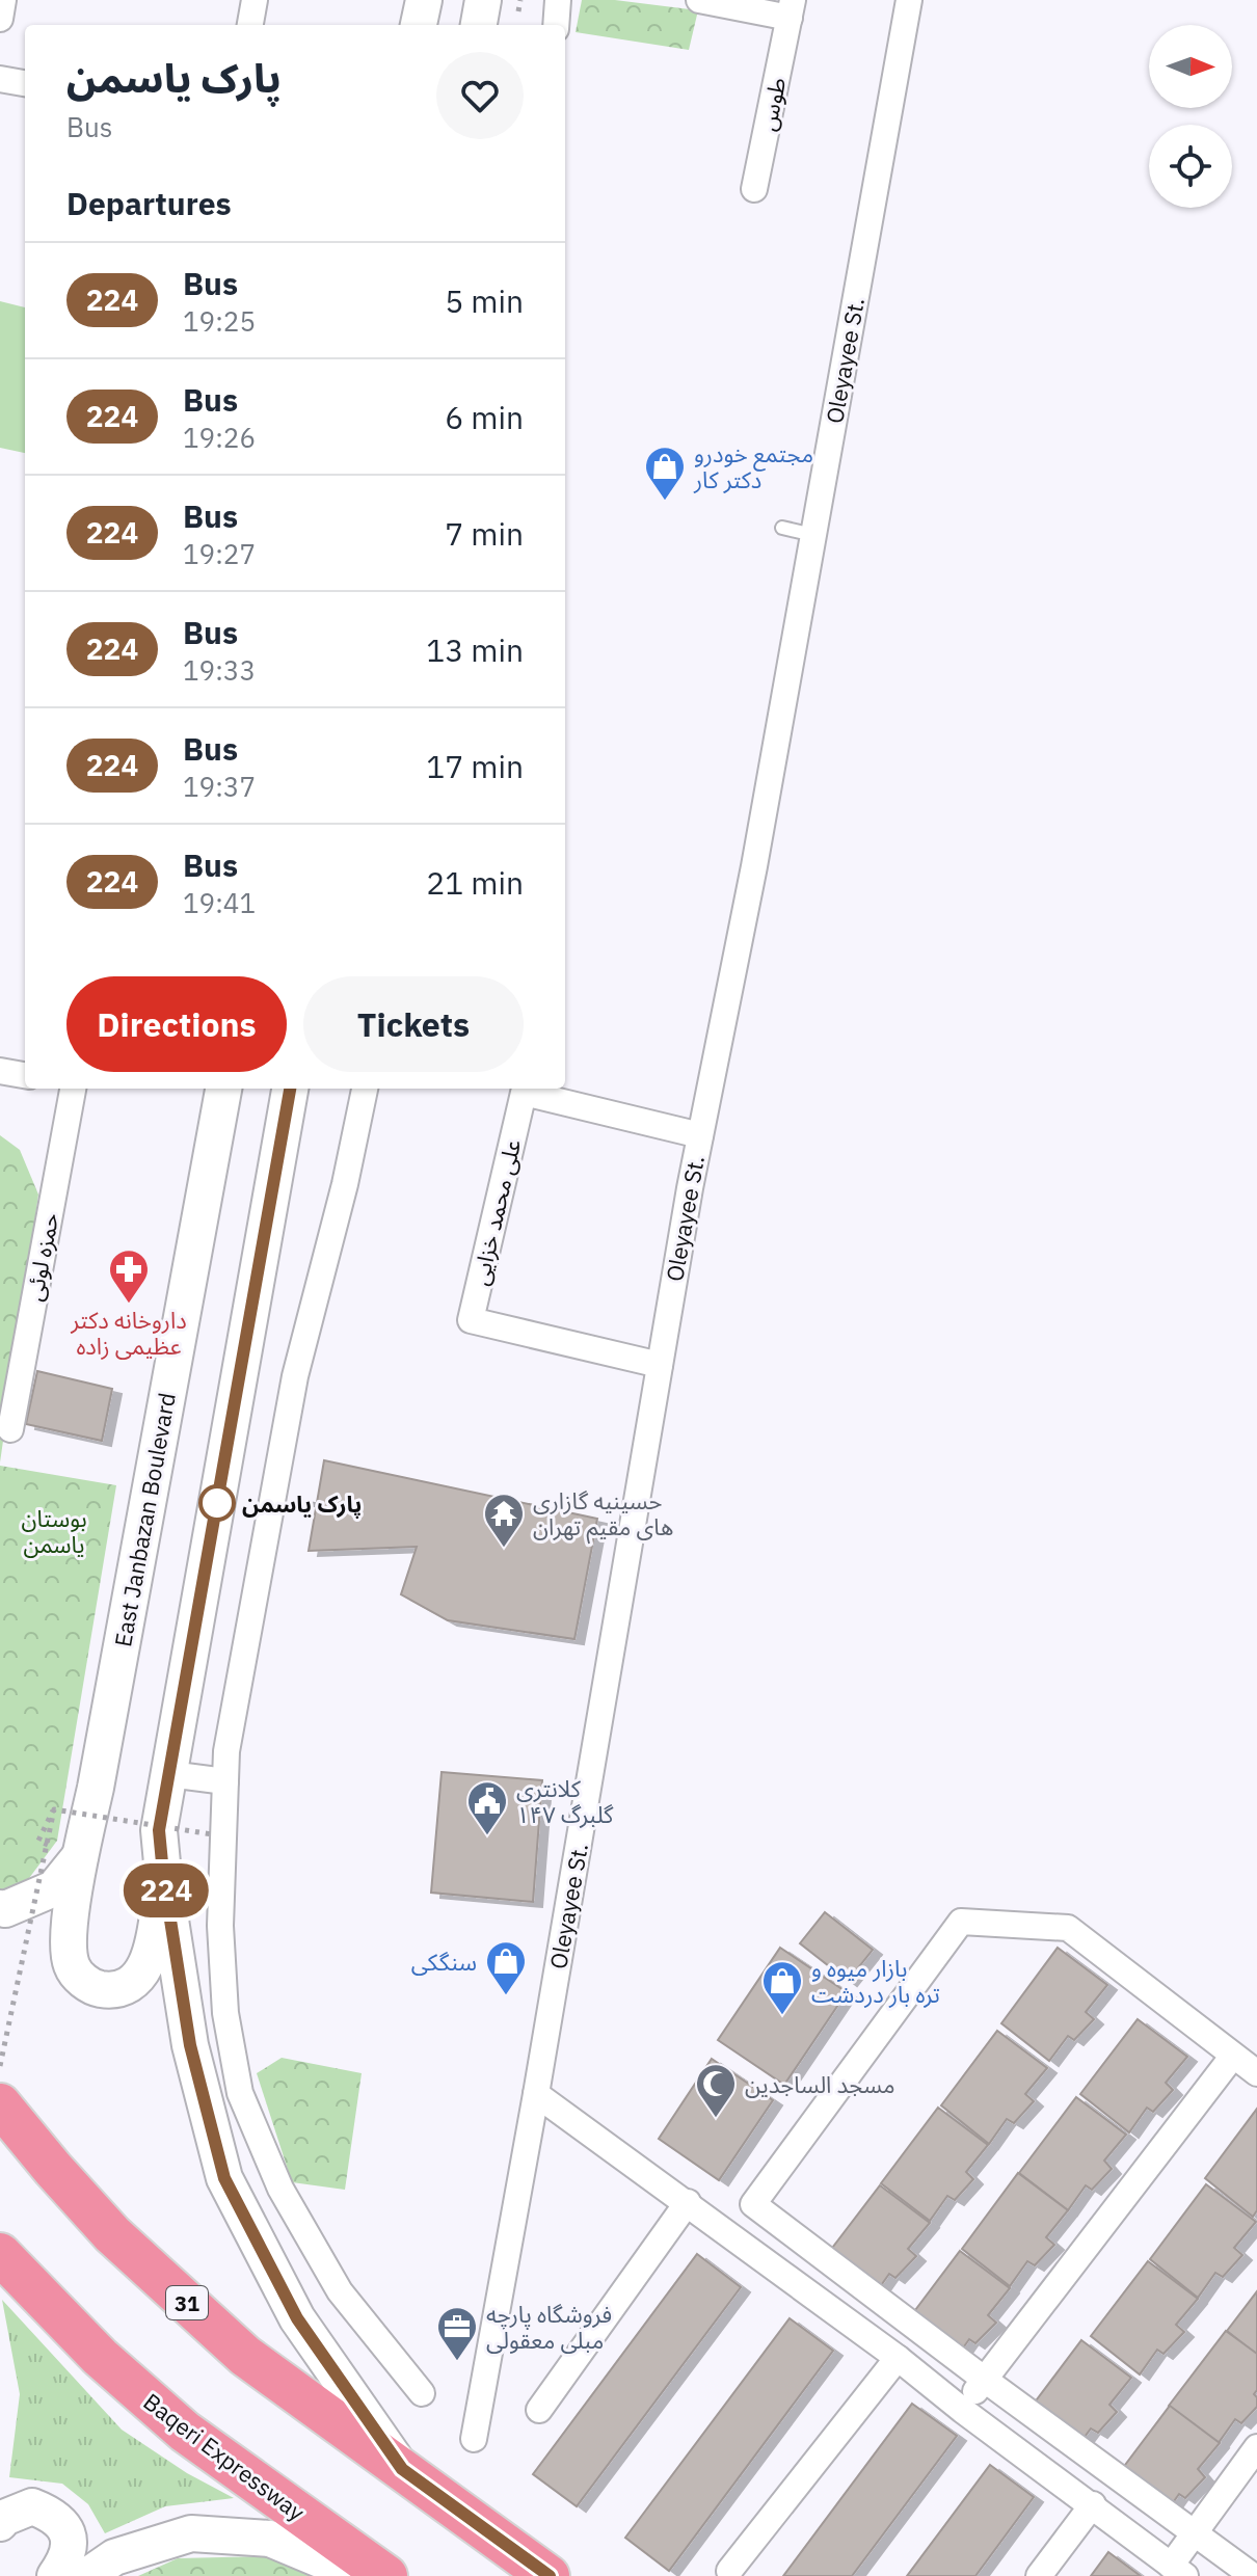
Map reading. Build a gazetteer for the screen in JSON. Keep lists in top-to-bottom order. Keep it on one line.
{"streets":{"highway":["31","Baqeri Expressway"],"main road":["East Janbazan Boulevard"],"street":["طوس","Oleyayee St.","علی محمد خزایی","حمزه لوئی"]},"crossings":[["Oleyayee St.","علی محمد خزایی"]],"parks":["بوستان یاسمن"],"places":{"shop":["مجتمع خودرو دکتر کار","سنگکی","بازار میوه و تره بار دردشت"],"pharmacy":["داروخانه دکتر عظیمی زاده"],"other":["پارک یاسمن"],"temple":["حسینیه گازاری های مقیم تهران"],"public building":["کلانتری ۱۴۷ گلبرگ"],"mosque":["مسجد الساجدین"],"office":["فروشگاه پارچه مبلی معقولی"]},"lines":["bus line 224"],"north":"right","page":{"on_map":"224","heading":[["پارک یاسمن","Bus"],"Departures"],"list":[{"mark":"224","name":"Bus","note":"19:25","value":"5 min"},{"mark":"224","name":"Bus","note":"19:26","value":"6 min"},{"mark":"224","name":"Bus","note":"19:27","value":"7 min"},{"mark":"224","name":"Bus","note":"19:33","value":"13 min"},{"mark":"224","name":"Bus","note":"19:37","value":"17 min"},{"mark":"224","name":"Bus","note":"19:41","value":"21 min"}],"buttons":["Directions","Tickets"]}}
